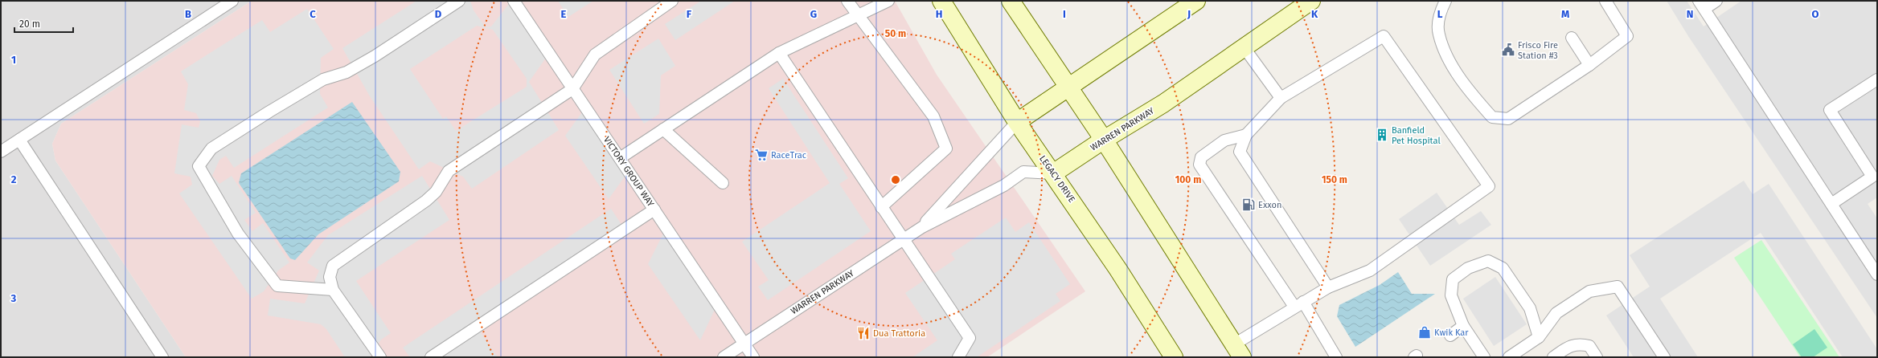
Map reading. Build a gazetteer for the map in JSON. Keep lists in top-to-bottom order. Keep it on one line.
{"streets":{"main road":["WARREN PARKWAY","LEGACY DRIVE"],"lane":["VICTORY GROUP WAY"]},"crossings":[["WARREN PARKWAY","VICTORY GROUP WAY"],["WARREN PARKWAY","LEGACY DRIVE"]],"places":{"public building":["Frisco Fire Station #3"],"building":["Banfield Pet Hospital"],"supermarket":["RaceTrac"],"fuel station":["Exxon"],"shop":["Kwik Kar"],"restaurant":["Dua Trattoria"]},"scale_bar":"20 m","grid":{"columns":["B","C","D","E","F","G","H","I","J","K","L","M","N","O"],"rows":["1","2","3"]},"rings":["50 m","100 m","150 m"]}
